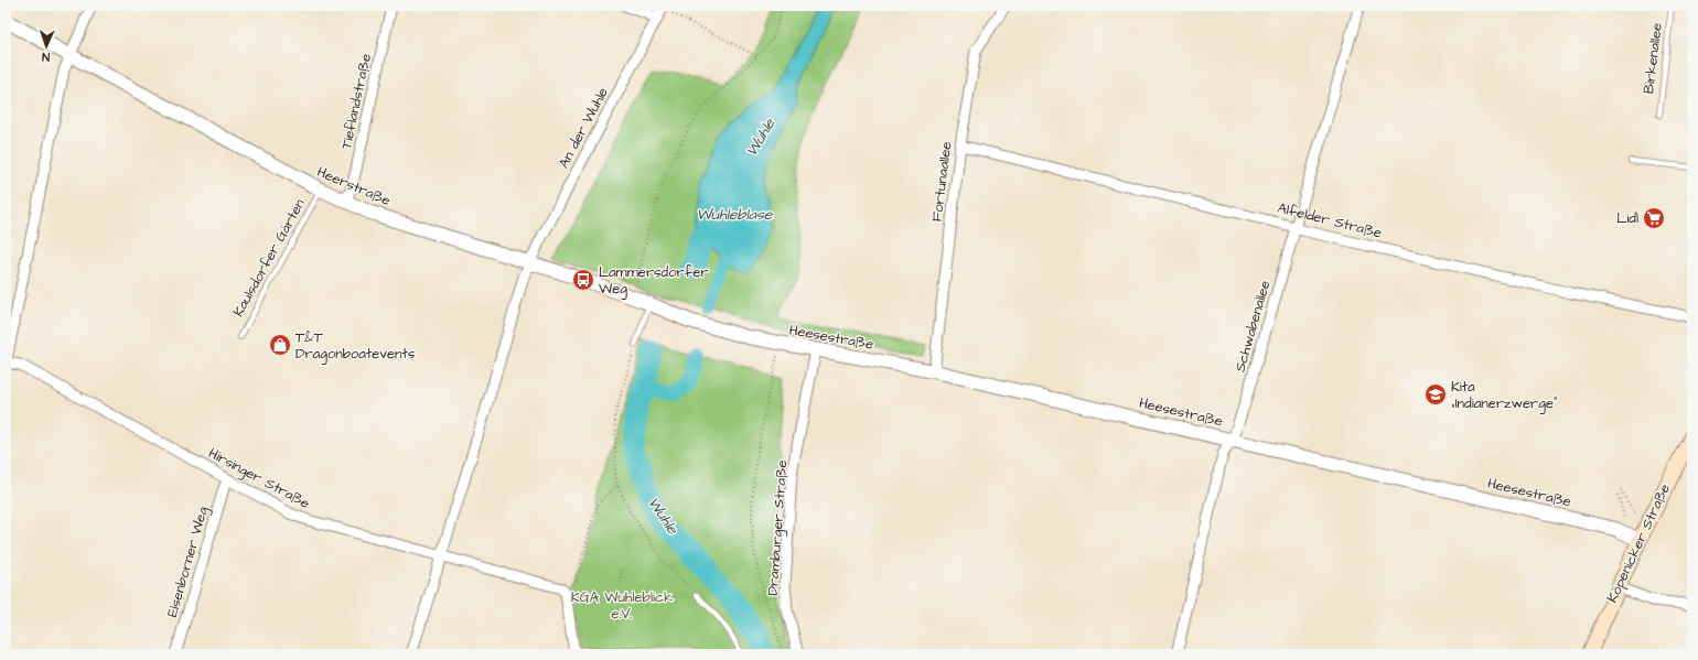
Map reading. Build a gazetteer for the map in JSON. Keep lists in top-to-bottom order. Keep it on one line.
{"streets":{"main road":["Köpenicker Straße"],"street":["Tieflandstraße","An der Wuhle","Fortunaallee","Heerstraße","Alfelder Straße","Schwabenallee","Heesestraße","Hirsinger Straße","Dramburger Straße","Elsenborner Weg"],"lane":["Birkenallee","Kaulsdorfer Gärten"]},"crossings":[["Tieflandstraße","Heerstraße"],["An der Wuhle","Heerstraße"],["Fortunaallee","Alfelder Straße"],["Fortunaallee","Heesestraße"],["Heerstraße","Kaulsdorfer Gärten"],["Heerstraße","Heesestraße"],["Alfelder Straße","Schwabenallee"],["Schwabenallee","Heesestraße"],["Heesestraße","Dramburger Straße"],["Heesestraße","Köpenicker Straße"],["Hirsinger Straße","Elsenborner Weg"]],"water":["Wuhle","Wuhleblase"],"parks":["KGA Wuhleblick e.V."],"places":{"supermarket":["Lidl"],"bus stop":["Lammersdorfer Weg"],"shop":["T&T Dragonboatevents"],"school or university":["Kita „Indianerzwerge“"]},"north":"bottom"}
